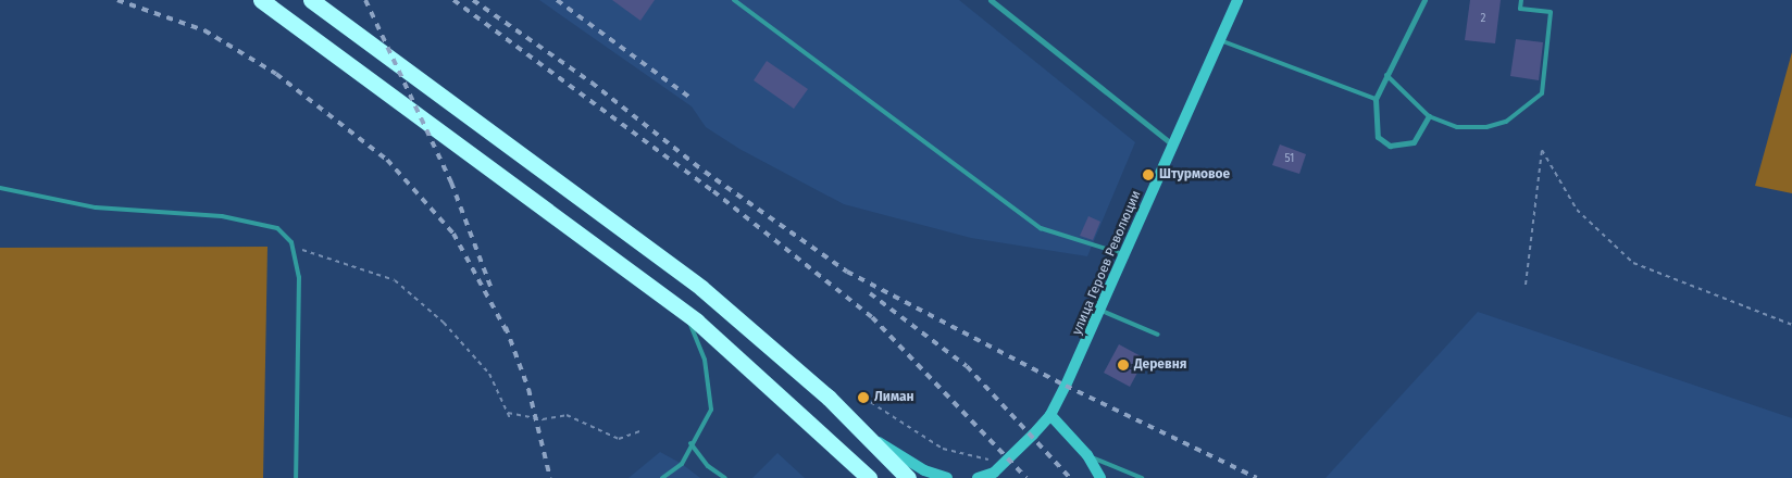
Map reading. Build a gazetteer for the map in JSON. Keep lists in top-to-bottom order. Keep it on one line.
{"streets":{"main road":["улица Героев Революции"]},"places":["Штурмовое","Деревня","Лиман"],"house_numbers":["2","51"]}
